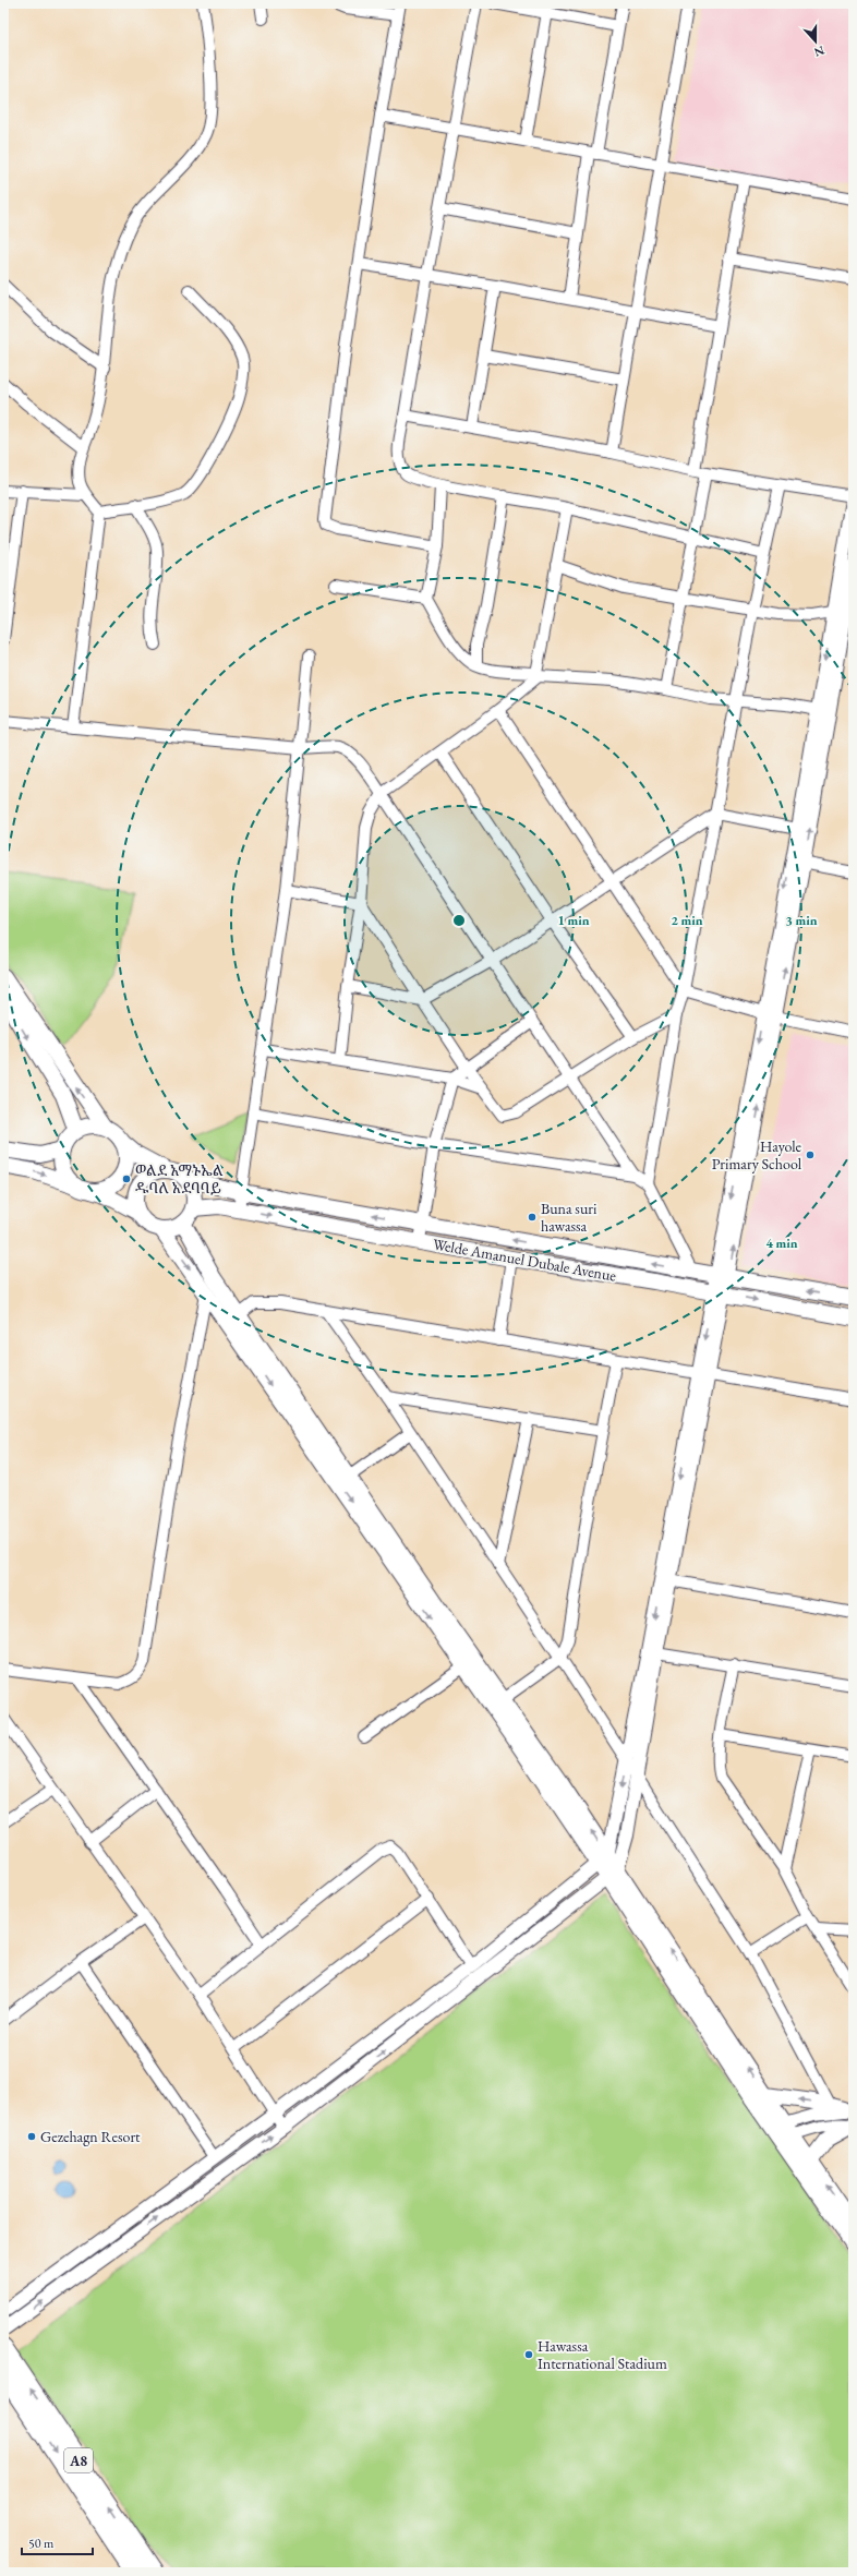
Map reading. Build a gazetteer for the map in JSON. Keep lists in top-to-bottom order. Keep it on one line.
{"streets":{"highway":["A8"],"main road":["Welde Amanuel Dubale Avenue"]},"places":["Hayole Primary School","ወልደ አማኑኤል ዱባለ አደባባይ","Buna suri hawassa","Gezehagn Resort","Hawassa International Stadium"],"scale_bar":"50 m","north":"bottom","rings":["1 min","2 min","3 min","4 min"]}
